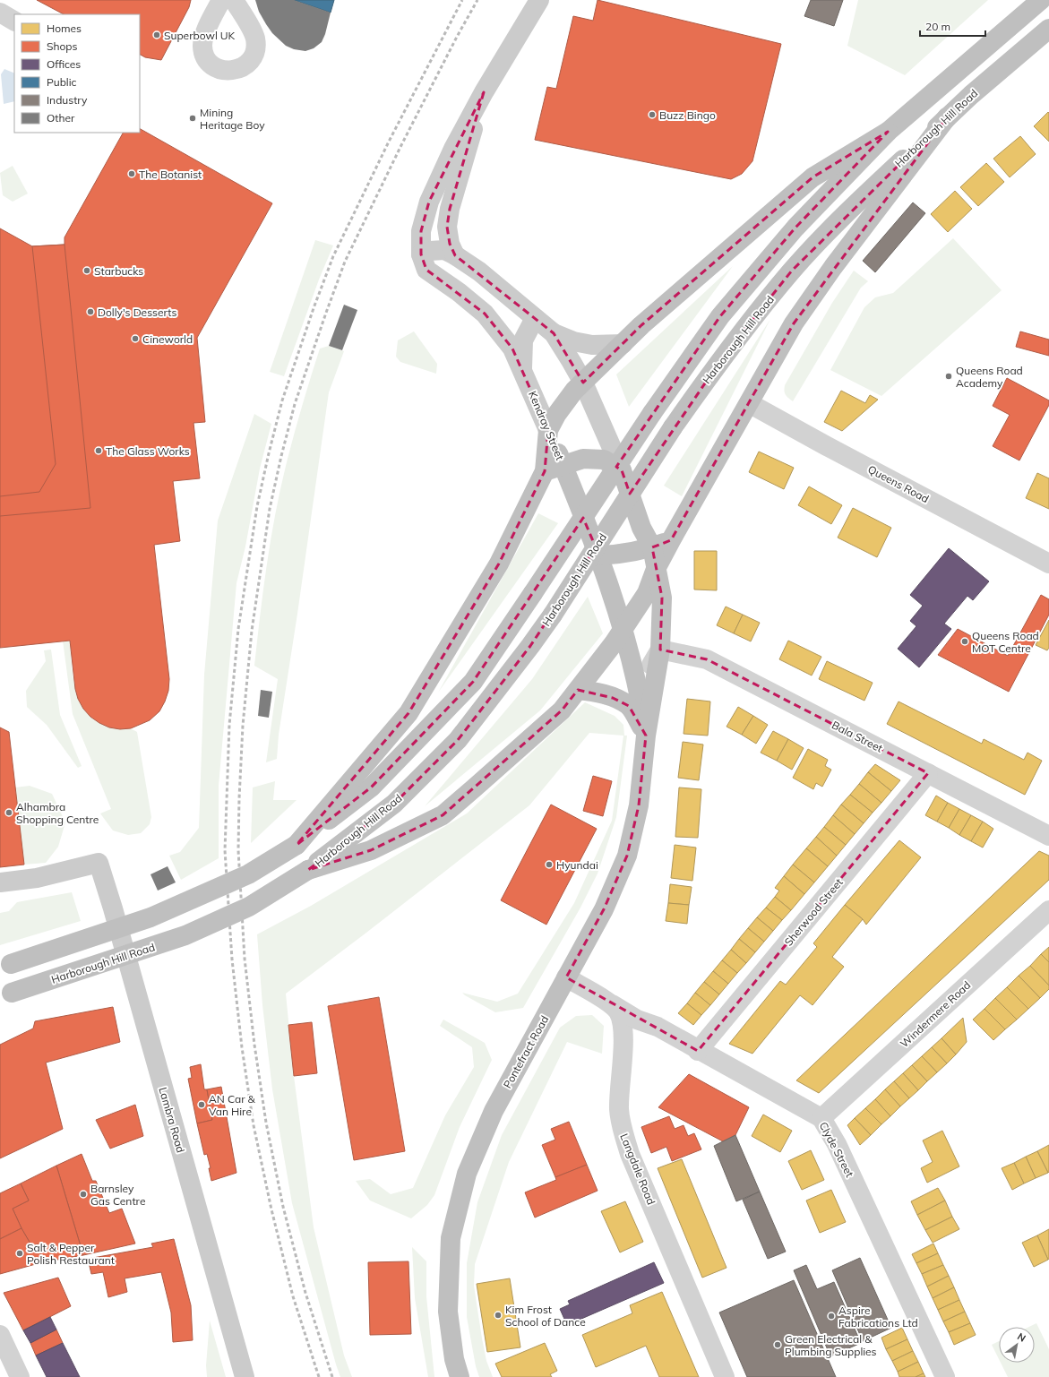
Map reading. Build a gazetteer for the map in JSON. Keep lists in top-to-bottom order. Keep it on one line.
{"streets":{"highway":["Harborough Hill Road","Kendray Street","Pontefract Road"],"street":["Queens Road","Bala Street","Sherwood Street","Windermere Road","Lambra Road","Clyde Street","Langdale Road"]},"crossings":[["Kendray Street","Pontefract Road"],["Bala Street","Sherwood Street"],["Bala Street","Pontefract Road"],["Sherwood Street","Clyde Street"],["Windermere Road","Clyde Street"],["Pontefract Road","Langdale Road"],["Clyde Street","Langdale Road"]],"places":["Superbowl UK","Buzz Bingo","Mining Heritage Boy","The Botanist","Starbucks","Dolly's Desserts","Cineworld","Queens Road Academy","The Glass Works","Queens Road MOT Centre","Alhambra Shopping Centre","Hyundai","AN Car & Van Hire","Barnsley Gas Centre","Salt & Pepper Polish Restaurant","Kim Frost School of Dance","Aspire Fabrications Ltd","Green Electrical & Plumbing Supplies"],"legend":["Homes","Shops","Offices","Public","Industry","Other"],"scale_bar":"20 m","north":"top right"}
